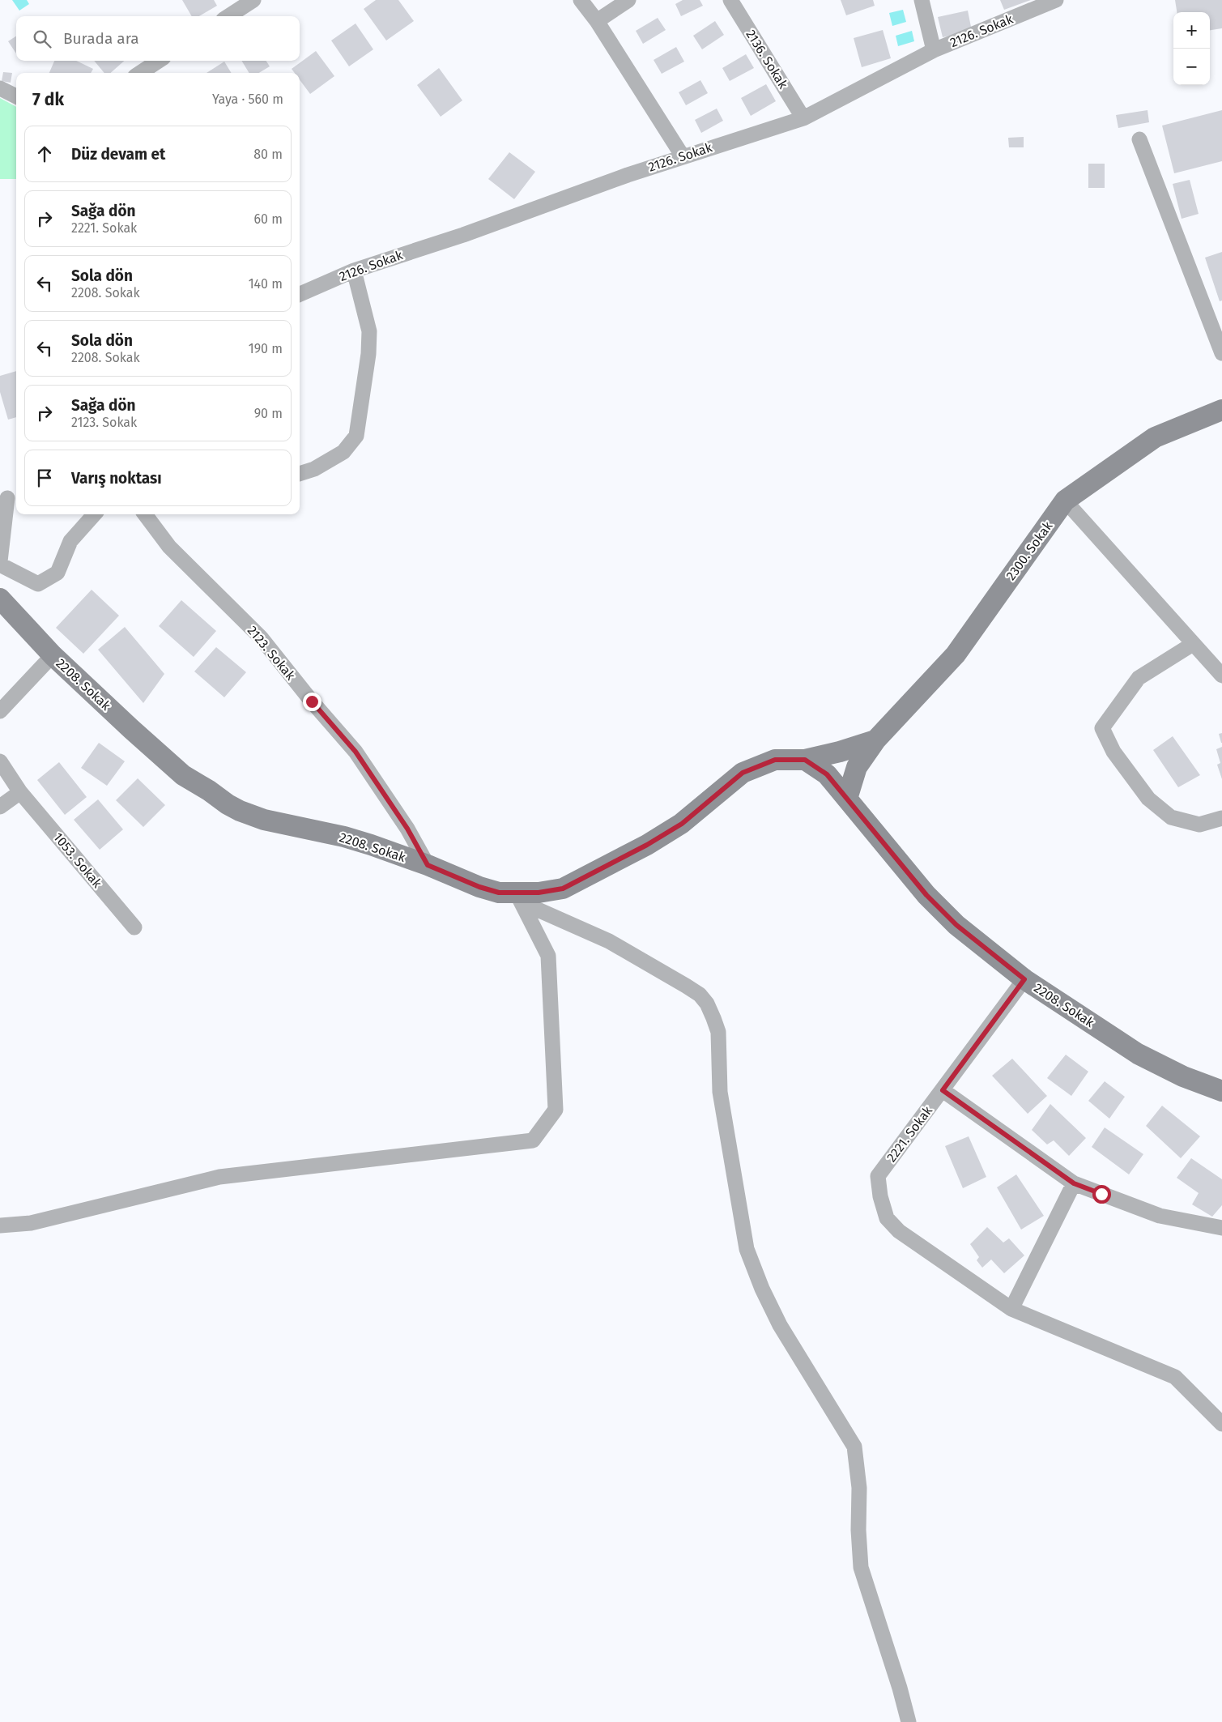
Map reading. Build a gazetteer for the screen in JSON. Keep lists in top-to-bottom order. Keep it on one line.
{"streets":{"street":["2126. Sokak","2136. Sokak","2300. Sokak","2123. Sokak","2208. Sokak","1053. Sokak","2221. Sokak"]},"crossings":[["2126. Sokak","2136. Sokak"],["2300. Sokak","2208. Sokak"],["2123. Sokak","2208. Sokak"],["2208. Sokak","2221. Sokak"]],"page":{"map_buttons":["+","−"],"search":"Burada ara","heading":["7 dk","Yaya · 560 m"],"list":[["Düz devam et","80 m"],["Sağa dön","2221. Sokak","60 m"],["Sola dön","2208. Sokak","140 m"],["Sola dön","2208. Sokak","190 m"],["Sağa dön","2123. Sokak","90 m"],"Varış noktası"]}}
